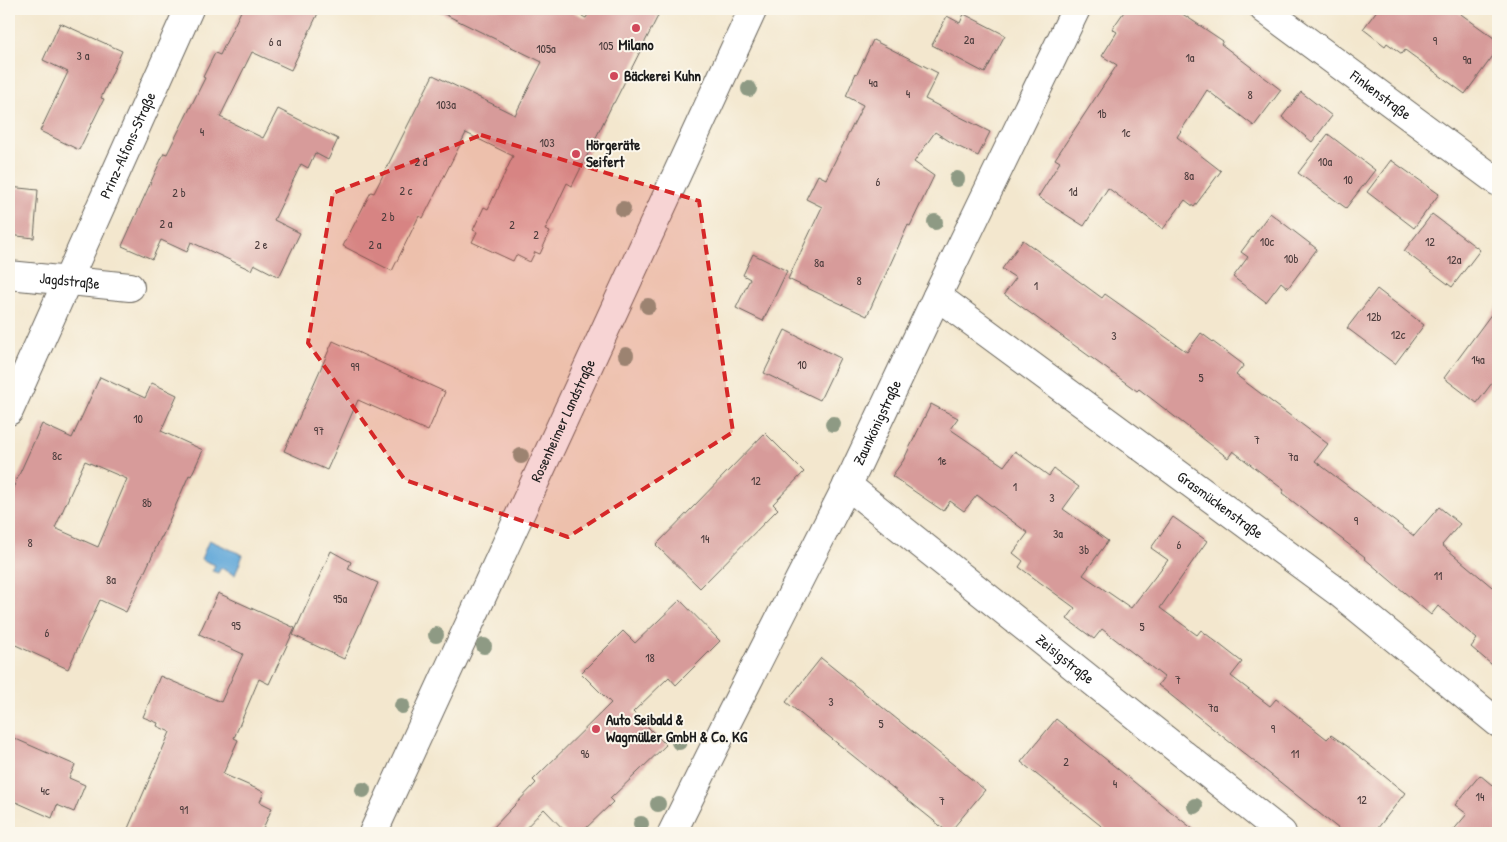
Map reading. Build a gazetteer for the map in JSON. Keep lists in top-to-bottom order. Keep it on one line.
{"streets":{"street":["Finkenstraße","Prinz-Alfons-Straße","Jagdstraße","Rosenheimer Landstraße","Zaunkönigstraße","Grasmückenstraße","Zeisigstraße"]},"crossings":[["Prinz-Alfons-Straße","Jagdstraße"],["Zaunkönigstraße","Grasmückenstraße"],["Zaunkönigstraße","Zeisigstraße"]],"places":["Milano","Bäckerei Kuhn","Hörgeräte Seifert","Auto Seibald & Wagmüller GmbH & Co. KG"],"house_numbers":["2a","9","6 a","105","105a","3 a","1a","9a","4a","4","8","103a","1b","4","1c","103","2 d","10a","8a","10","6","2 c","1d","2 b","2 b","2 a","2","2","10c","12","2 e","2 a","10b","12a","8a","8","1","12b","12c","3","14a","10","99","5","10","97","7","8c","7a","1e","12","1","3","8b","9","3a","14","8","6","3b","11","8a","95a","95","5","6","18","7","3","7a","5","9","96","11","2","4","4c","14","12","7","91"]}
